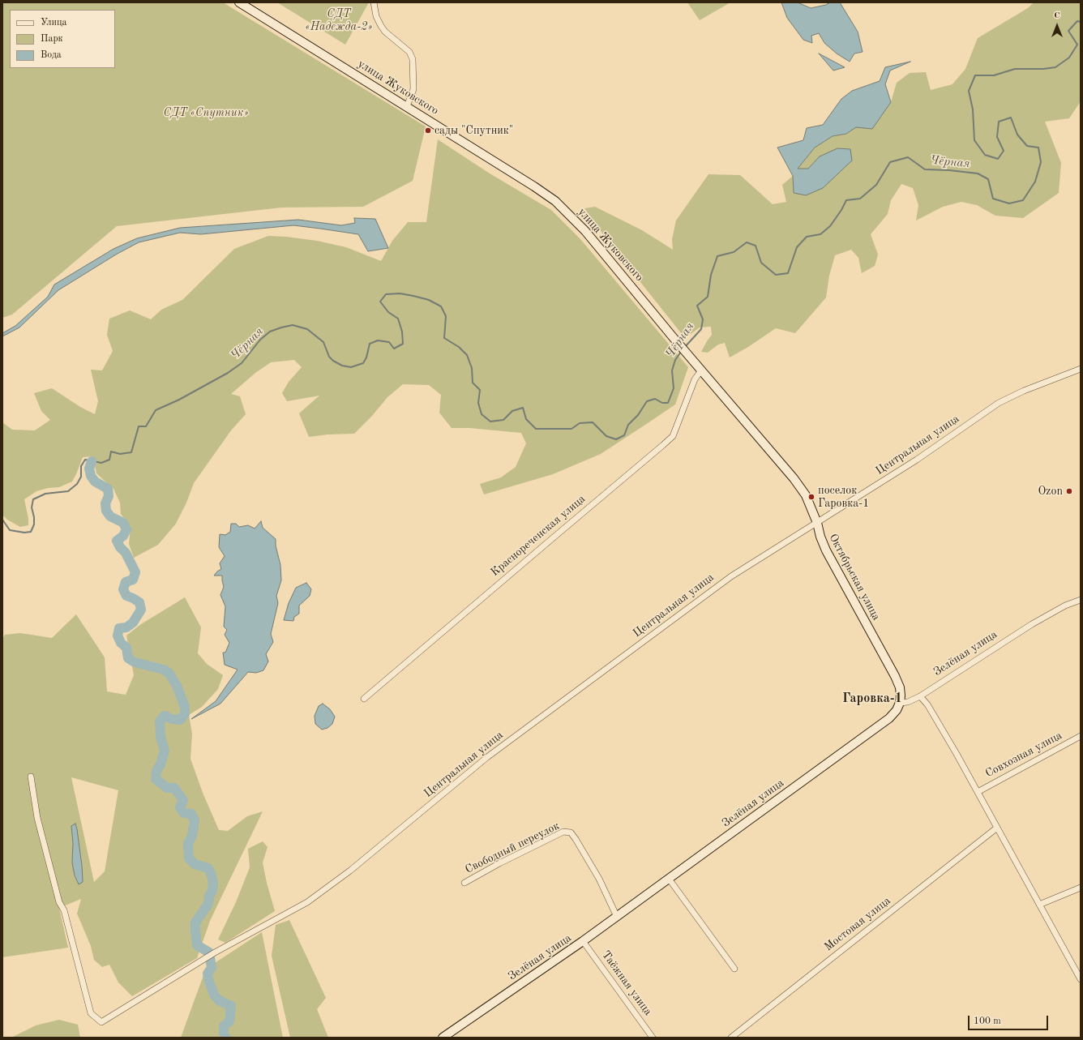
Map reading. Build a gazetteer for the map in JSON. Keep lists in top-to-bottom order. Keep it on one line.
{"streets":{"main road":["улица Жуковского","Октябрьская улица","Зелёная улица"],"street":["Центральная улица","Краснореченская улица","Совхозная улица","Свободный переулок","Мостовая улица","Таёжная улица"]},"crossings":[["улица Жуковского","Октябрьская улица"],["Центральная улица","Октябрьская улица"],["Краснореченская улица","Октябрьская улица"],["Октябрьская улица","Зелёная улица"],["Зелёная улица","Свободный переулок"],["Зелёная улица","Таёжная улица"]],"districts":["Гаровка-1"],"water":["Чёрная"],"parks":["СДТ «Надежда-2»","СДТ «Спутник»"],"places":["сады \"Спутник\"","Ozon","поселок Гаровка-1"],"legend":["Улица","Парк","Вода"],"scale_bar":"100 m","north":"top"}
